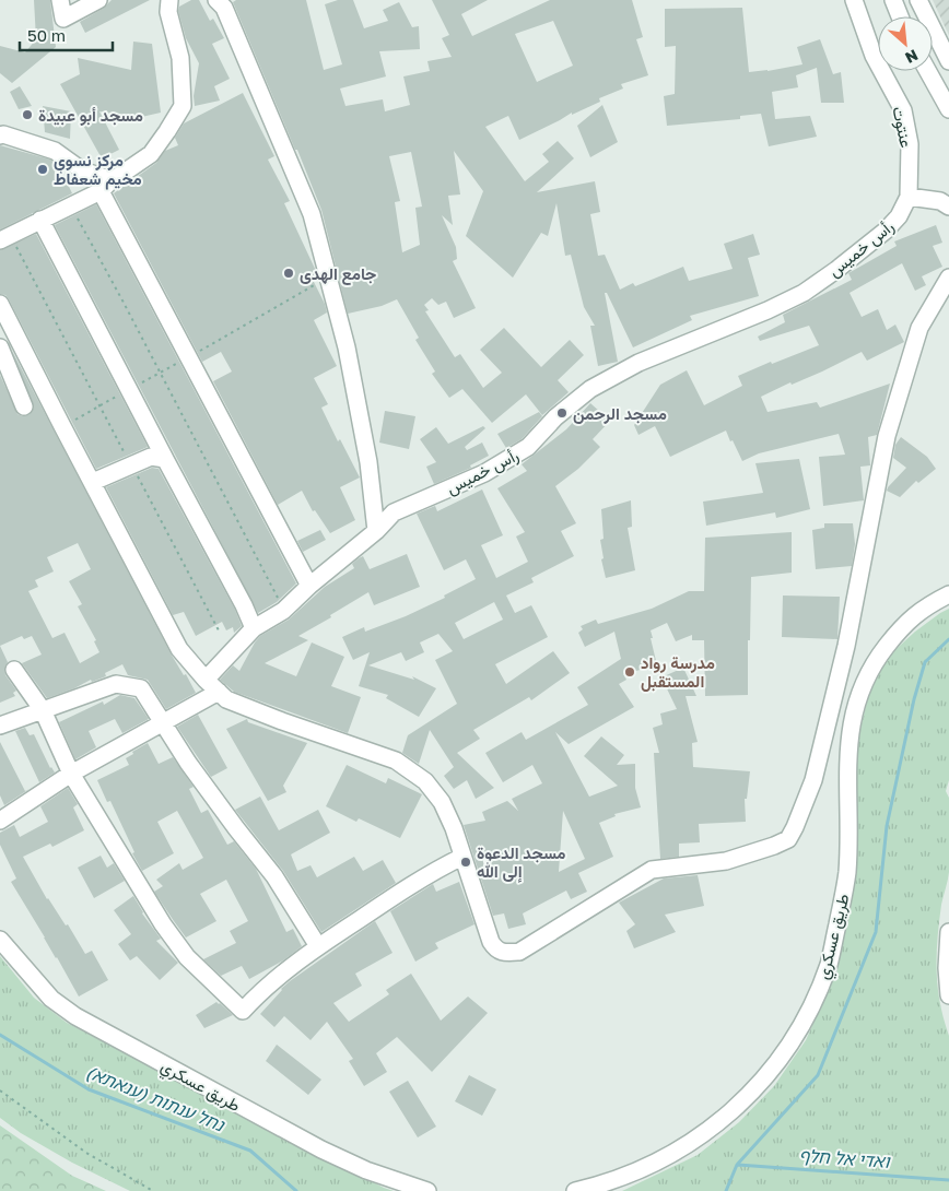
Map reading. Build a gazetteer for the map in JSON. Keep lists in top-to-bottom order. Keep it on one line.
{"streets":{"street":["عنتوت","رأس خميس","طريق عسكري"]},"crossings":[["عنتوت","رأس خميس"]],"water":["נחל ענתות (ענאתא)","ואדי אל חלף"],"places":["مسجد أبو عبيدة","مركز نسوي مخيم شعفاط","جامع الهدى","مسجد الرحمن","مدرسة رواد المستقبل","مسجد الدعوة إلى الله"],"scale_bar":"50 m","north":"bottom right"}
